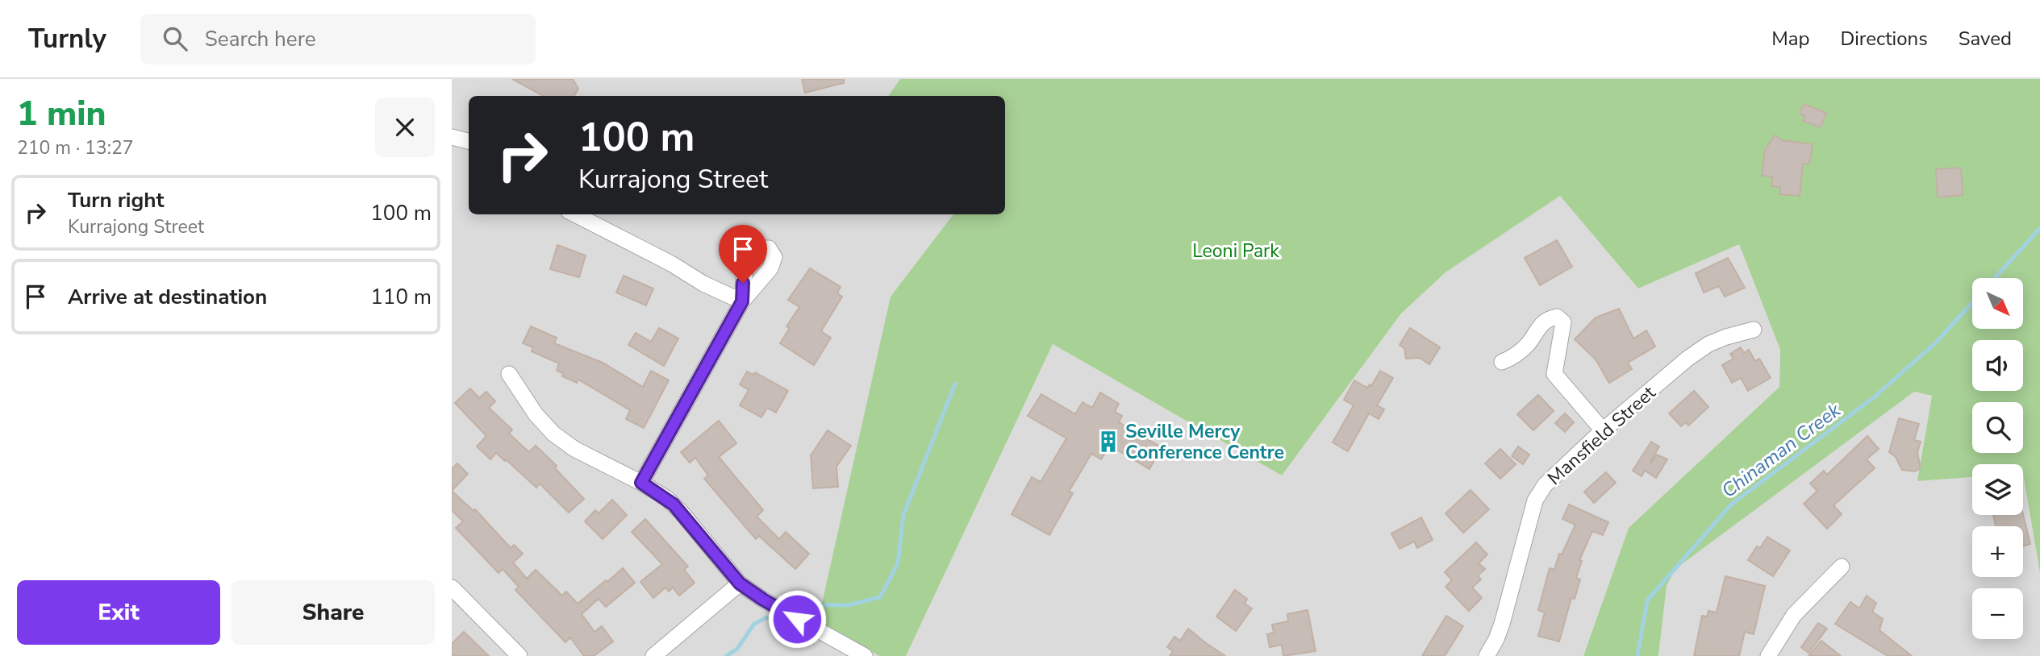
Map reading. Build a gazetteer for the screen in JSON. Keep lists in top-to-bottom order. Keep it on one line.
{"streets":{"street":["Mansfield Street"]},"water":["Chinaman Creek"],"parks":["Leoni Park"],"places":{"building":["Seville Mercy Conference Centre"]},"north":"bottom right","page":{"header":"Turnly","search":"Search here","nav":["Map","Directions","Saved"],"heading":["1 min","210 m · 13:27"],"turn":["100 m","Kurrajong Street"],"list":[{"name":"Turn right","note":"Kurrajong Street","value":"100 m"},{"name":"Arrive at destination","value":"110 m"}],"map_buttons":["+","−"],"buttons":["Exit","Share"]}}
